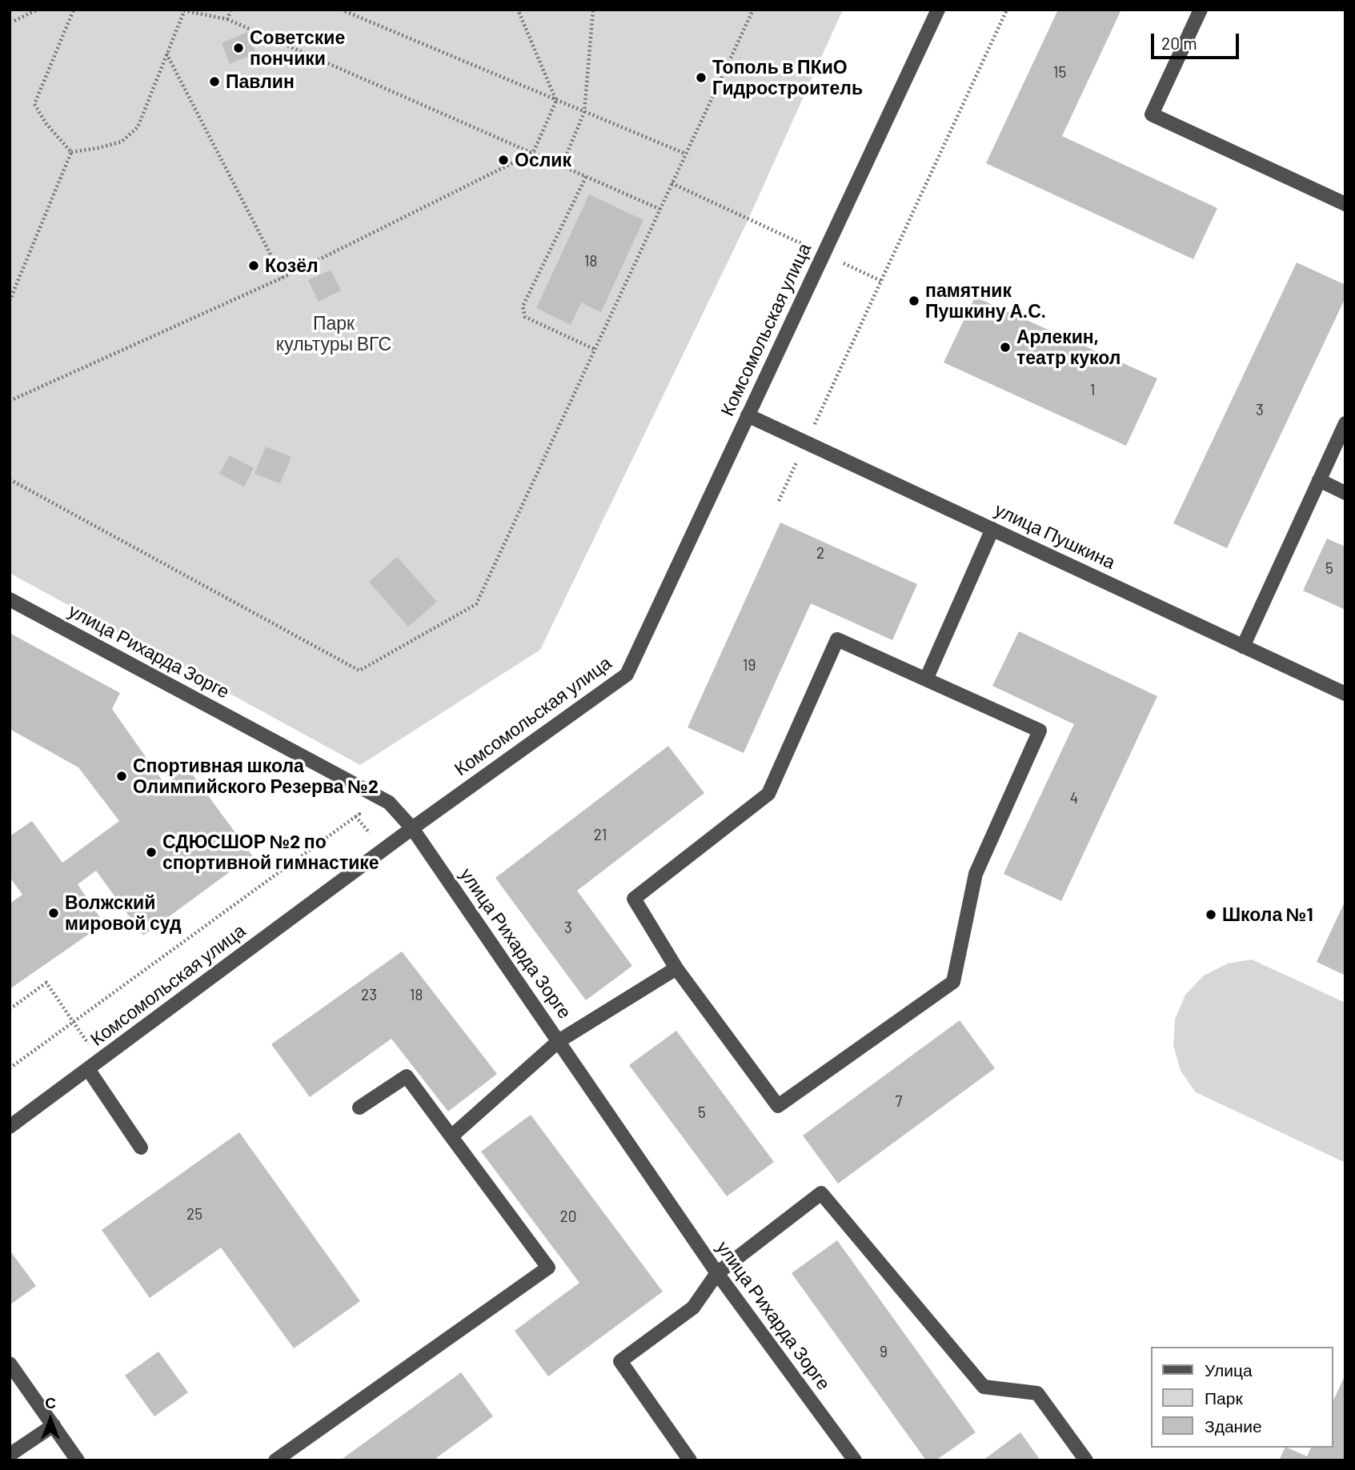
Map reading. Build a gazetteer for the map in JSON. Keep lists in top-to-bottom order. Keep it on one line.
{"streets":{"street":["Комсомольская улица","улица Пушкина","улица Рихарда Зорге"]},"crossings":[["Комсомольская улица","улица Пушкина"],["Комсомольская улица","улица Рихарда Зорге"]],"parks":["Парк культуры ВГС"],"places":["Советские пончики","Тополь в ПКиО Гидростроитель","Павлин","Ослик","Козёл","памятник Пушкину А.С.","Арлекин, театр кукол","Спортивная школа Олимпийского Резерва №2","СДЮСШОР №2 по спортивной гимнастике","Волжский мировой суд","Школа №1"],"house_numbers":["15","18","1","3","2","5","19","4","21","3","23","18","7","5","25","20","9"],"legend":["Улица","Парк","Здание"],"scale_bar":"20 m","north":"top"}
